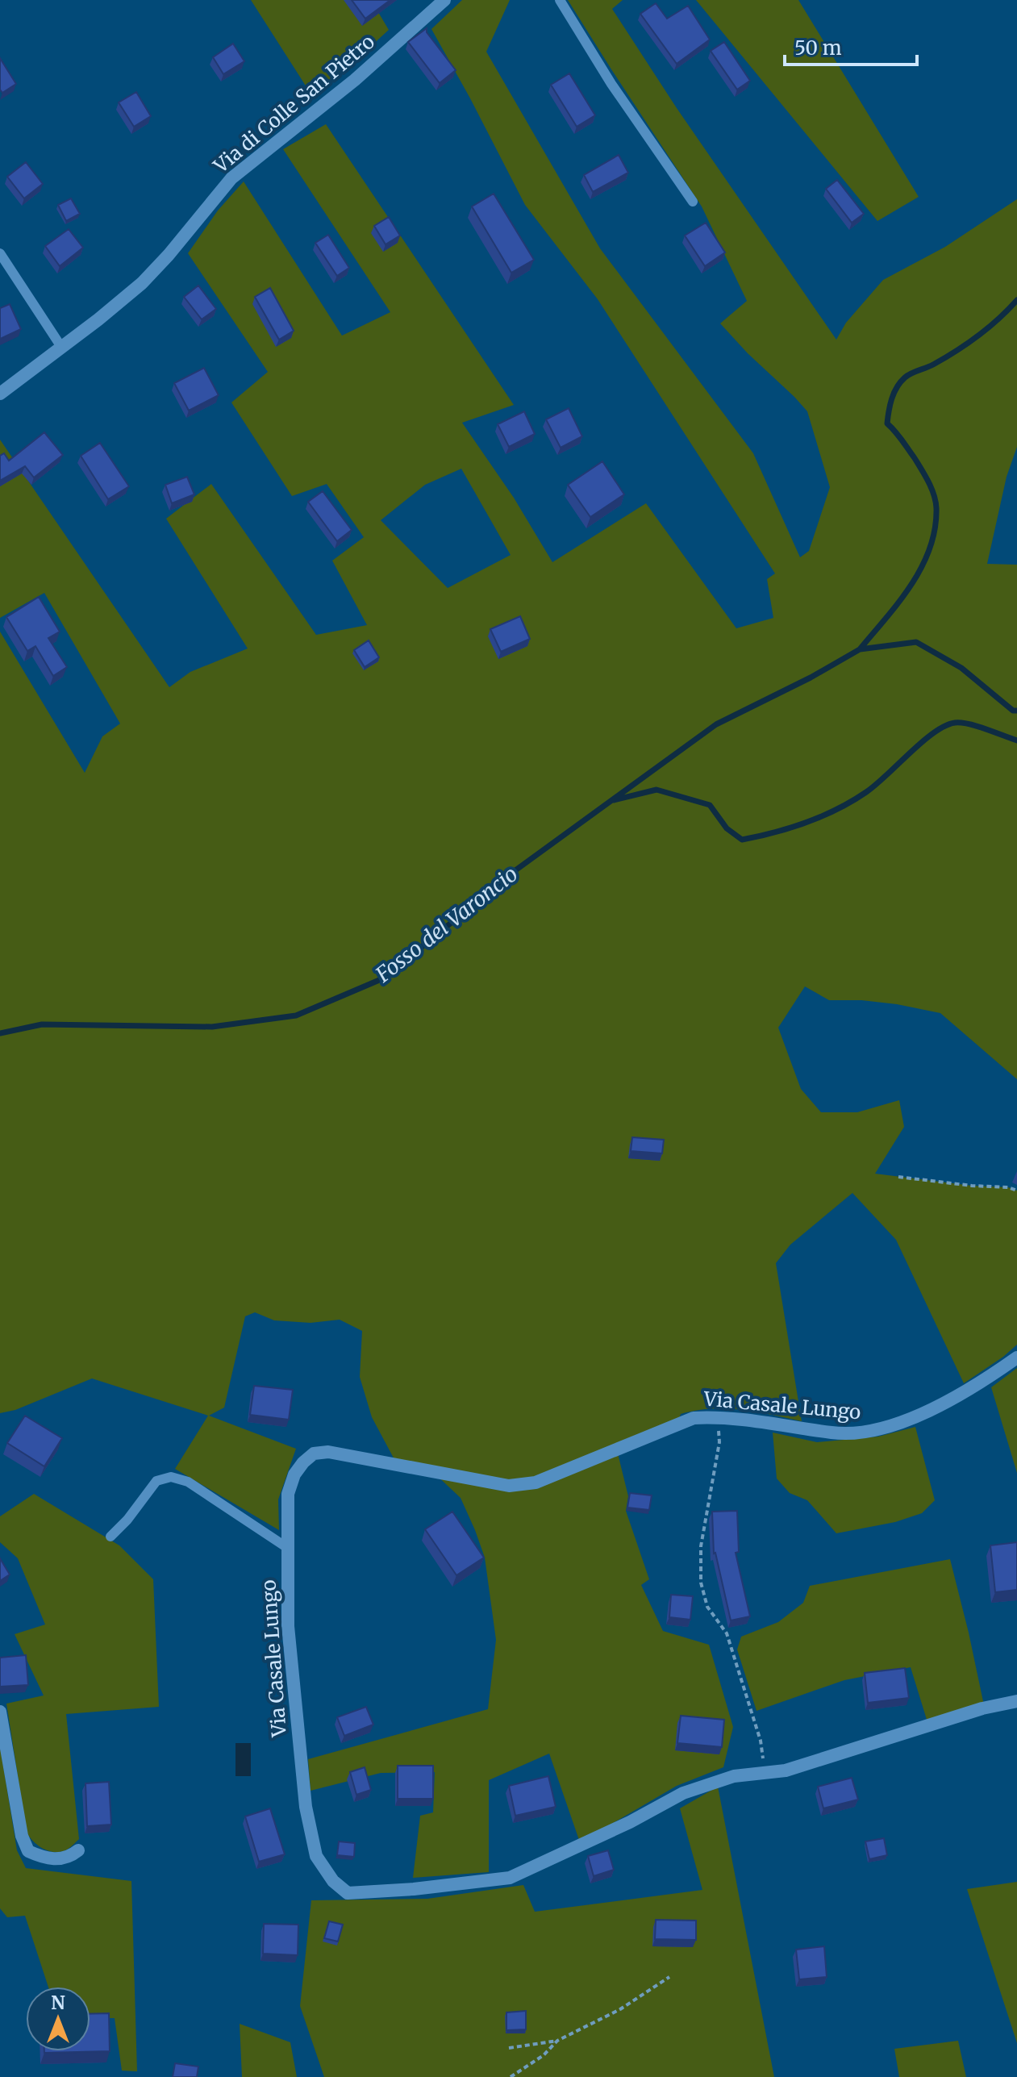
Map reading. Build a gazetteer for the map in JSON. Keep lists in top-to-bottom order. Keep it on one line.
{"streets":{"street":["Via di Colle San Pietro","Via Casale Lungo"]},"water":["Fosso del Varoncio"],"scale_bar":"50 m","north":"top"}
